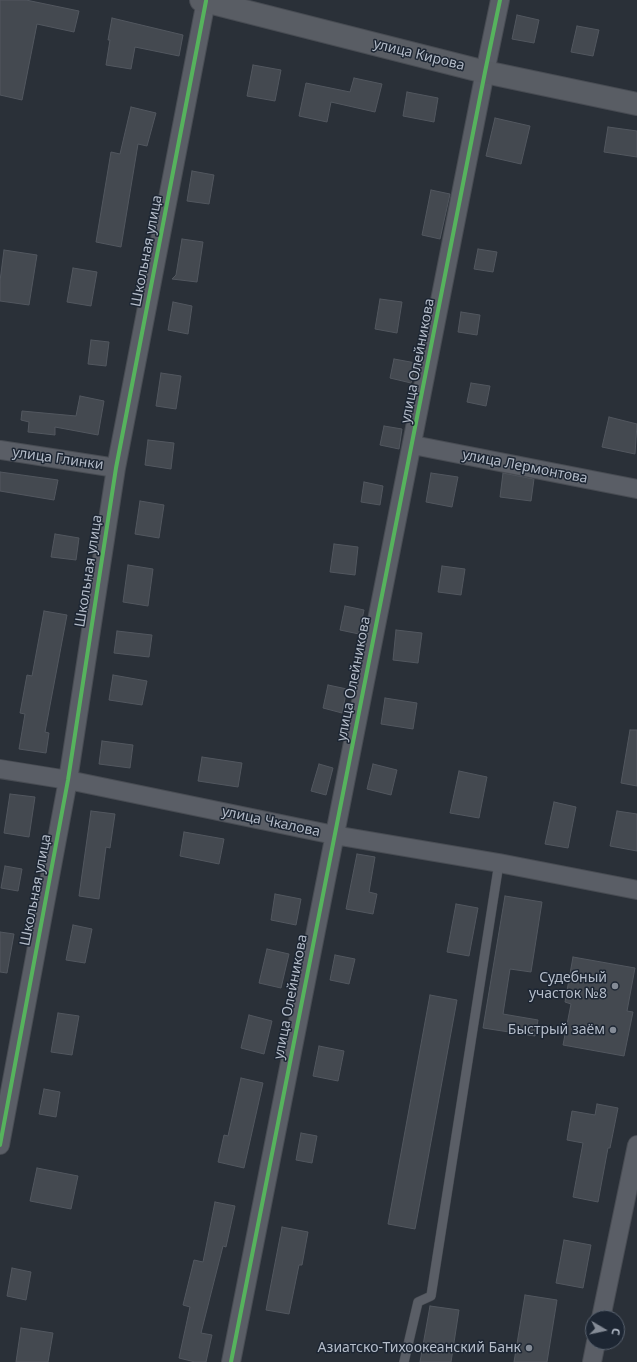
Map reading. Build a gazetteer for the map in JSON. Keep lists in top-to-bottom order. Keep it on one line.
{"streets":{"street":["улица Кирова","Школьная улица","улица Олейникова","улица Глинки","улица Лермонтова","улица Чкалова"]},"crossings":[["улица Кирова","Школьная улица"],["улица Кирова","улица Олейникова"],["Школьная улица","улица Глинки"],["Школьная улица","улица Чкалова"],["улица Олейникова","улица Лермонтова"],["улица Олейникова","улица Чкалова"]],"places":["Судебный участок №8","Быстрый заём","Азиатско-Тихоокеанский Банк"],"north":"right"}
